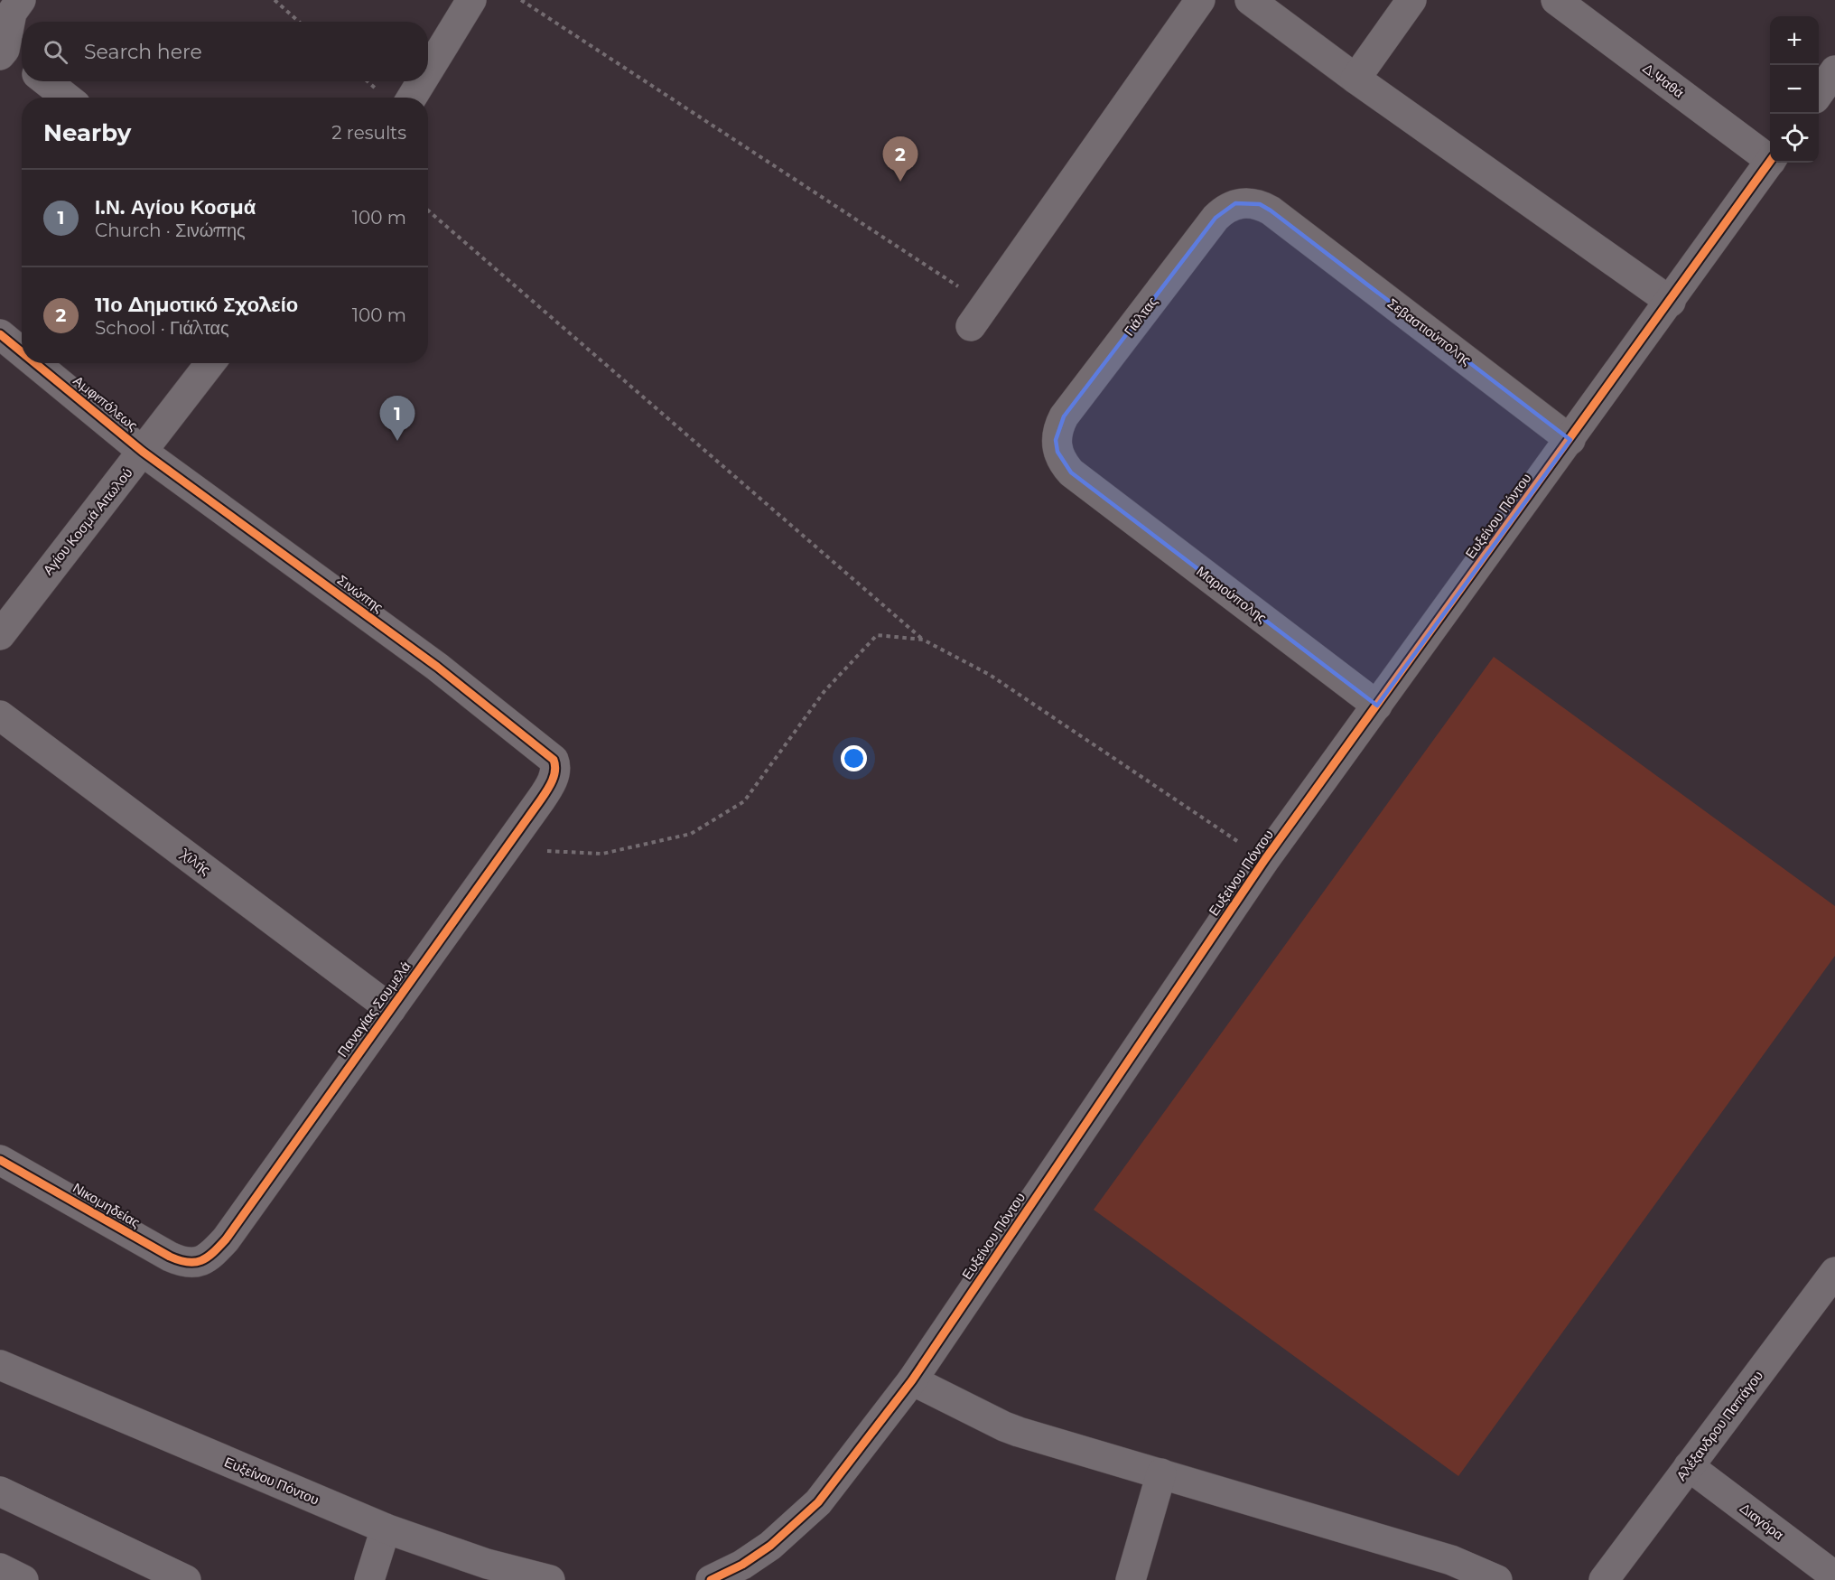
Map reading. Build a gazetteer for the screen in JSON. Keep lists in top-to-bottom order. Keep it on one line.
{"streets":{"street":["Δ.Ψαθά","Γιάλτας","Σεβαστιούπολης","Αμφιπόλεως","Ευξείνου Πόντου","Αγίου Κοσμά Αιτωλού","Σινώπης","Μαριούπολης","Χιλής","Παναγίας Σουμελά","Νικομηδείας","Αλέξανδρου Παπάγου","Διαγόρα"]},"crossings":[["Γιάλτας","Σεβαστιούπολης"],["Γιάλτας","Μαριούπολης"],["Σεβαστιούπολης","Ευξείνου Πόντου"],["Αμφιπόλεως","Αγίου Κοσμά Αιτωλού"],["Αμφιπόλεως","Σινώπης"],["Ευξείνου Πόντου","Μαριούπολης"],["Αγίου Κοσμά Αιτωλού","Σινώπης"],["Σινώπης","Παναγίας Σουμελά"],["Χιλής","Παναγίας Σουμελά"],["Παναγίας Σουμελά","Νικομηδείας"],["Αλέξανδρου Παπάγου","Διαγόρα"]],"page":{"map_buttons":["+","−"],"search":"Search here","heading":["Nearby","2 results"],"pins":["2","1"],"list":[{"mark":"1","name":"Ι.Ν. Αγίου Κοσμά","note":"Church · Σινώπης","value":"100 m"},{"mark":"2","name":"11ο Δημοτικό Σχολείο","note":"School · Γιάλτας","value":"100 m"}]}}
